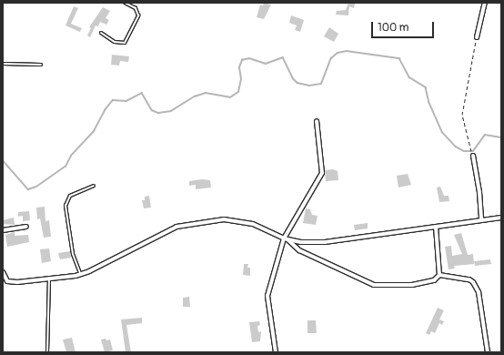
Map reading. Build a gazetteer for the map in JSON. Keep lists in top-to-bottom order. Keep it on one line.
{"scale_bar":"100 m"}
